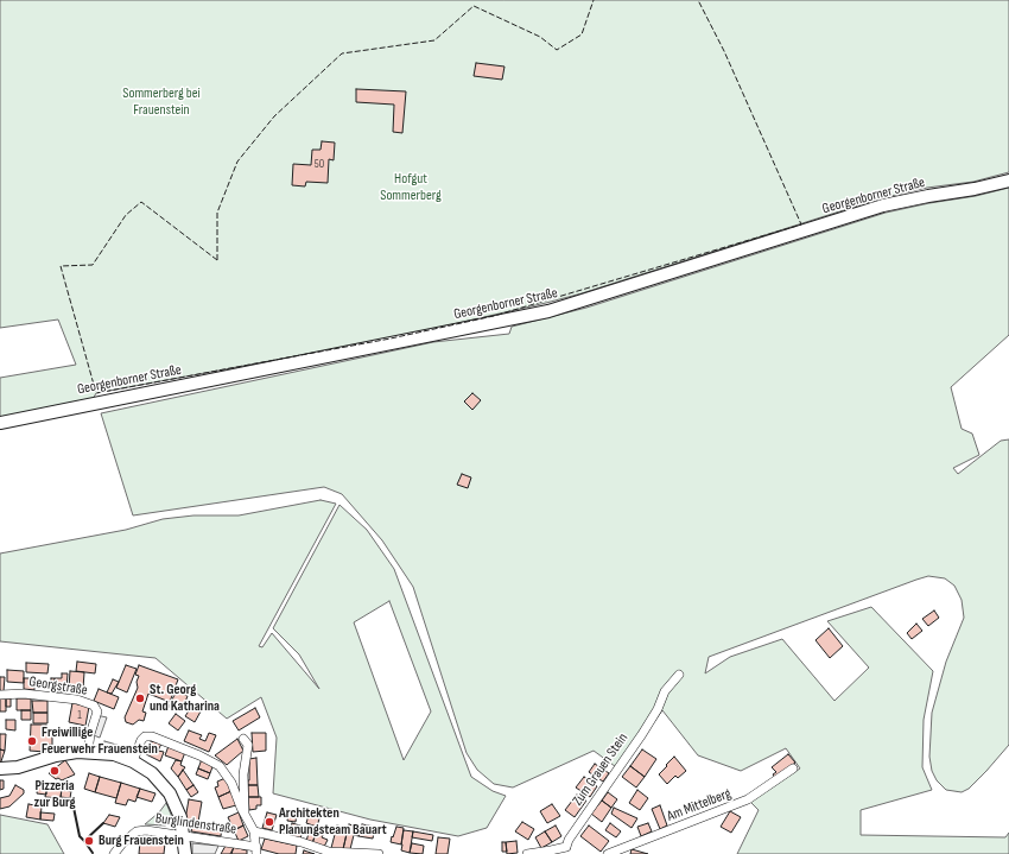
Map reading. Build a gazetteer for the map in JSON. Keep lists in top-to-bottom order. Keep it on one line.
{"streets":{"main road":["Georgenborner Straße"],"street":["Georgstraße","Zum Grauen Stein","Am Mittelberg","Burglindenstraße"]},"parks":["Sommerberg bei Frauenstein","Hofgut Sommerberg"],"places":["St. Georg und Katharina","Freiwillige Feuerwehr Frauenstein","Pizzeria zur Burg","Architekten Planungsteam Bauart","Burg Frauenstein"],"house_numbers":["50","1"]}
